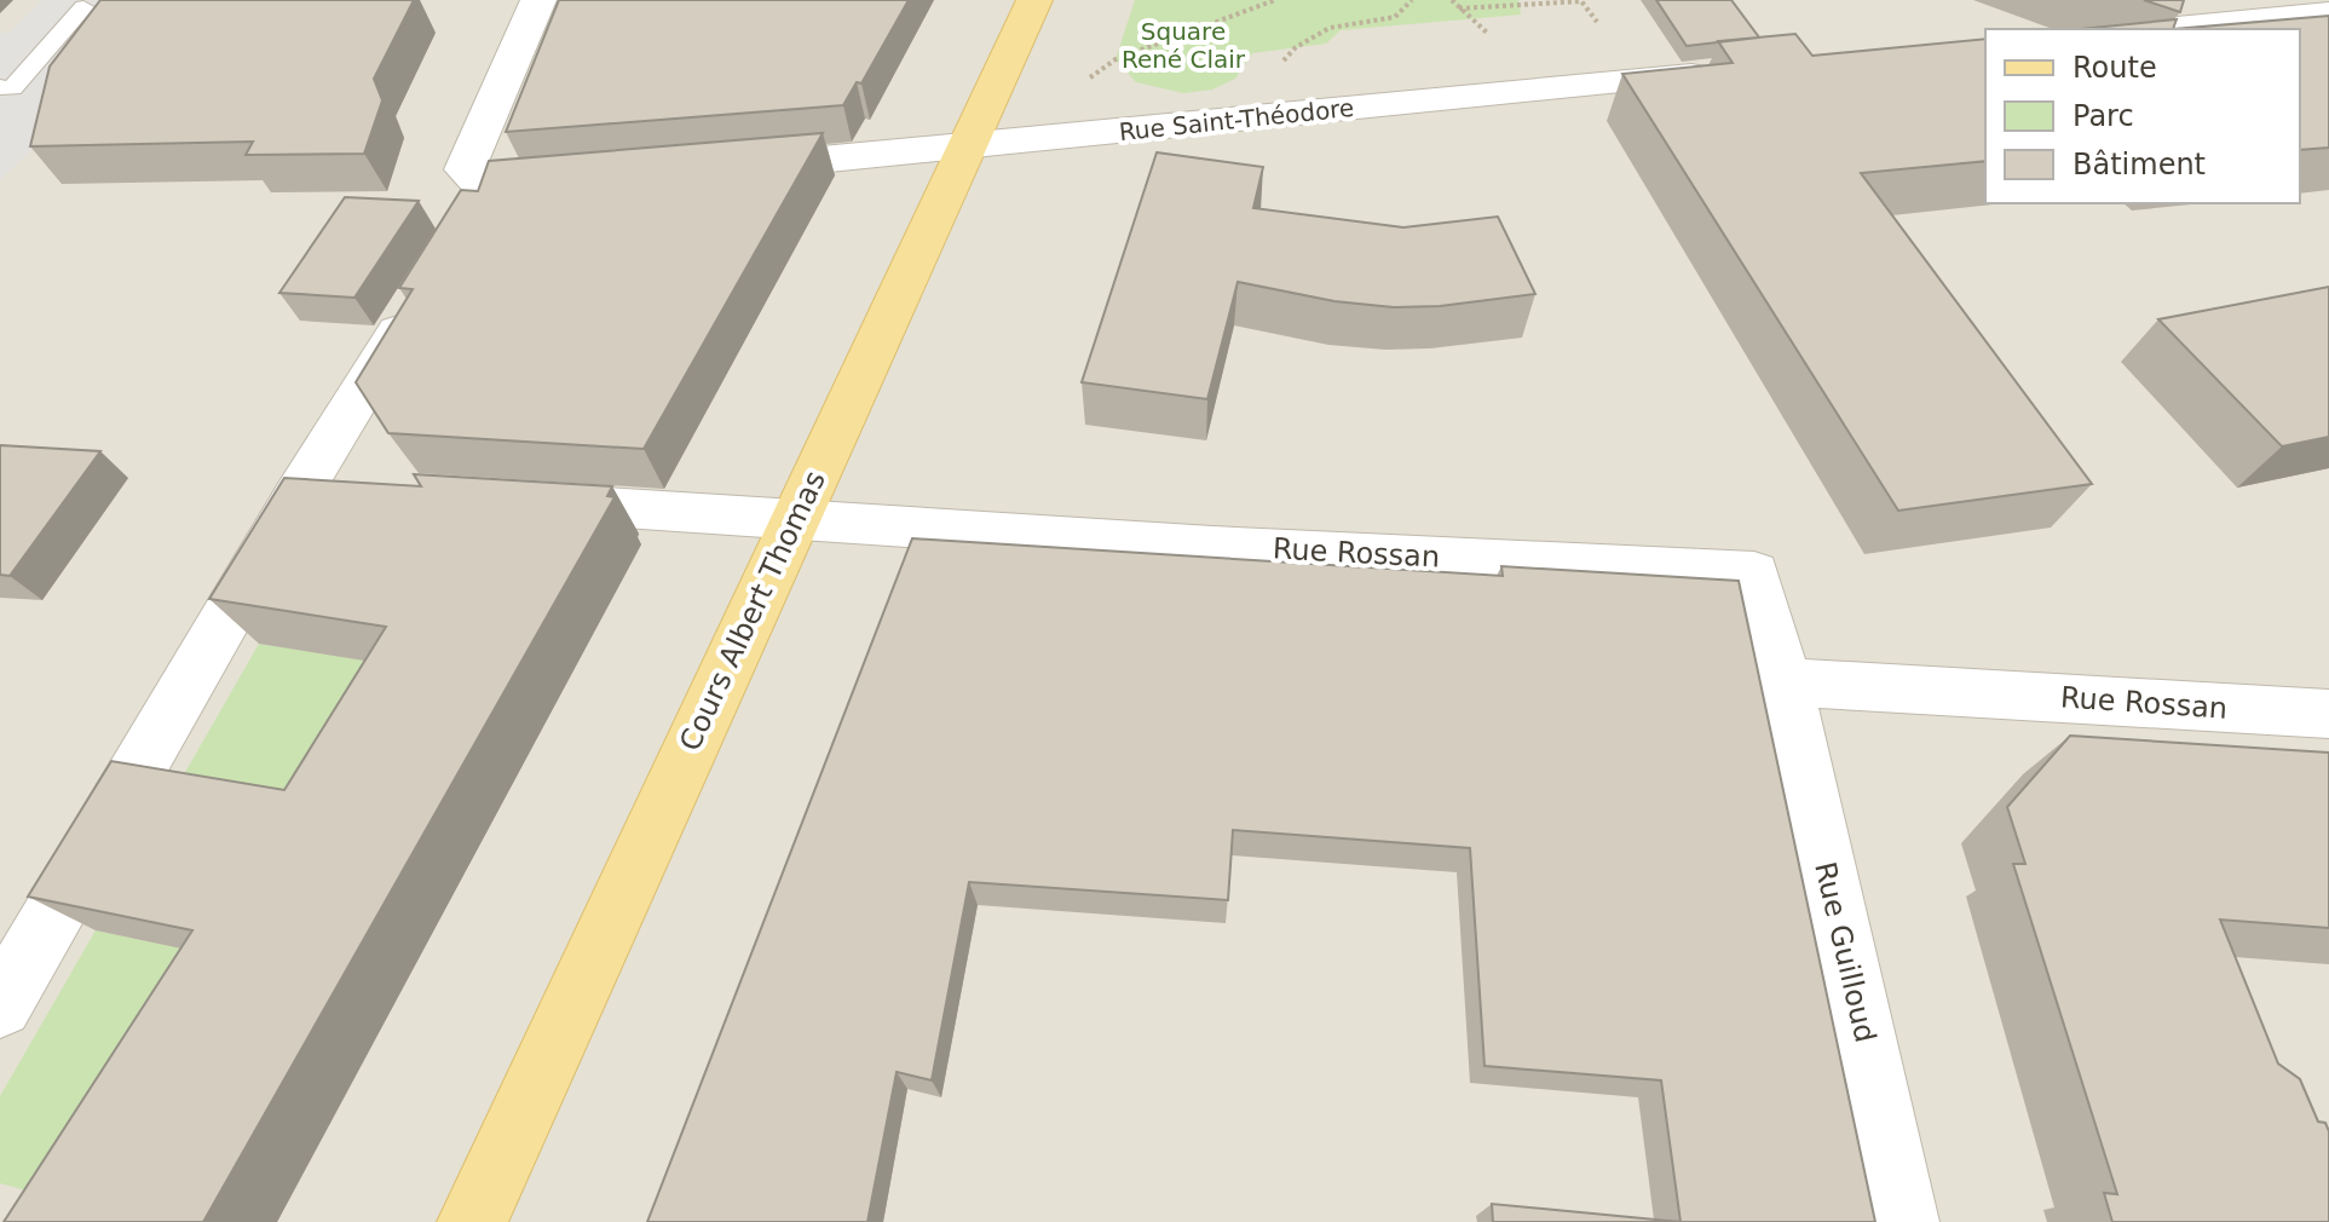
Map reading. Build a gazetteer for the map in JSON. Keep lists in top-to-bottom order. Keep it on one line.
{"streets":{"main road":["Cours Albert Thomas"],"street":["Rue Saint-Théodore","Rue Rossan","Rue Guilloud"]},"crossings":[["Rue Saint-Théodore","Cours Albert Thomas"],["Rue Rossan","Cours Albert Thomas"],["Rue Rossan","Rue Guilloud"]],"parks":["Square René Clair"],"legend":["Route","Parc","Bâtiment"]}
